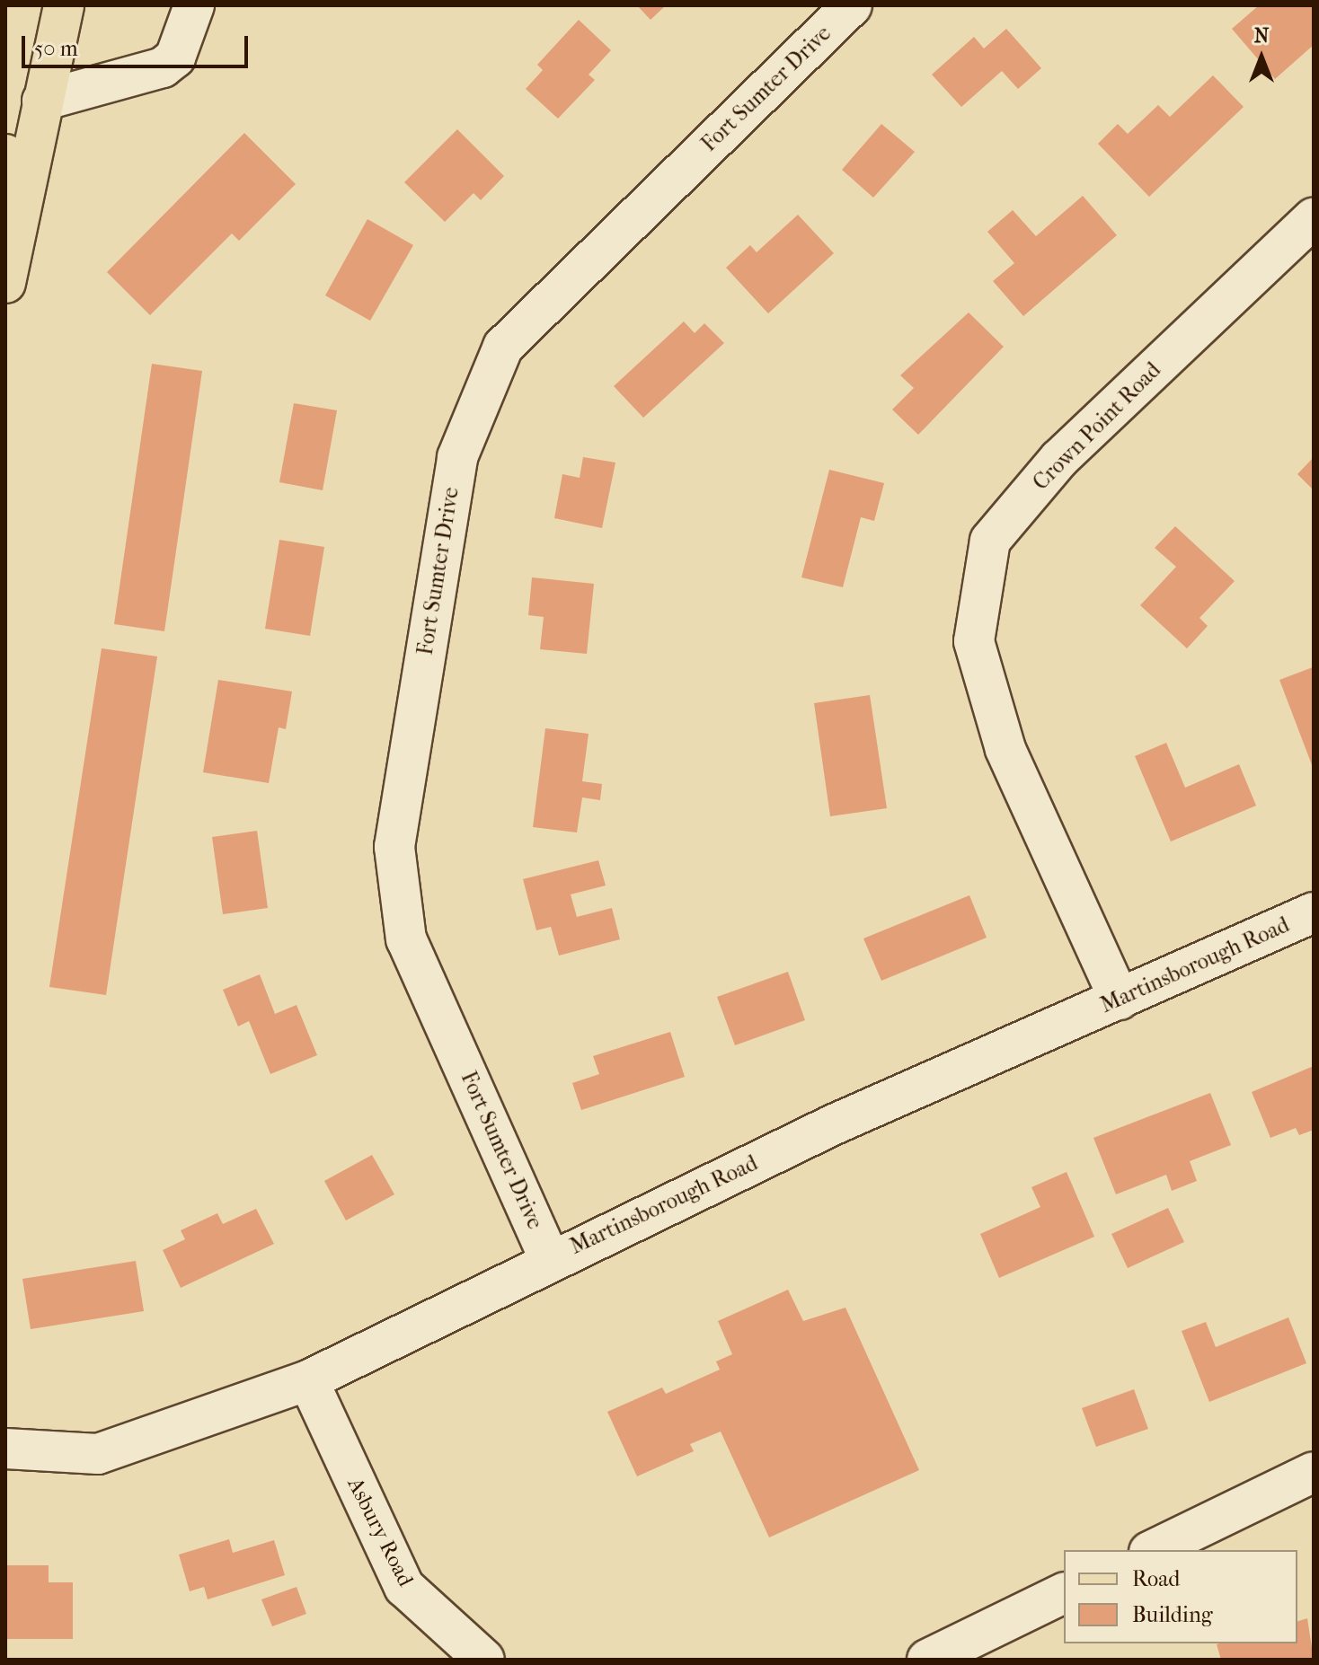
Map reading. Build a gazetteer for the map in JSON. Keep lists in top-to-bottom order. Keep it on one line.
{"streets":{"street":["Fort Sumter Drive","Crown Point Road","Martinsborough Road","Asbury Road"]},"crossings":[["Fort Sumter Drive","Martinsborough Road"],["Crown Point Road","Martinsborough Road"],["Martinsborough Road","Asbury Road"]],"legend":["Road","Building"],"scale_bar":"50 m","north":"top"}
